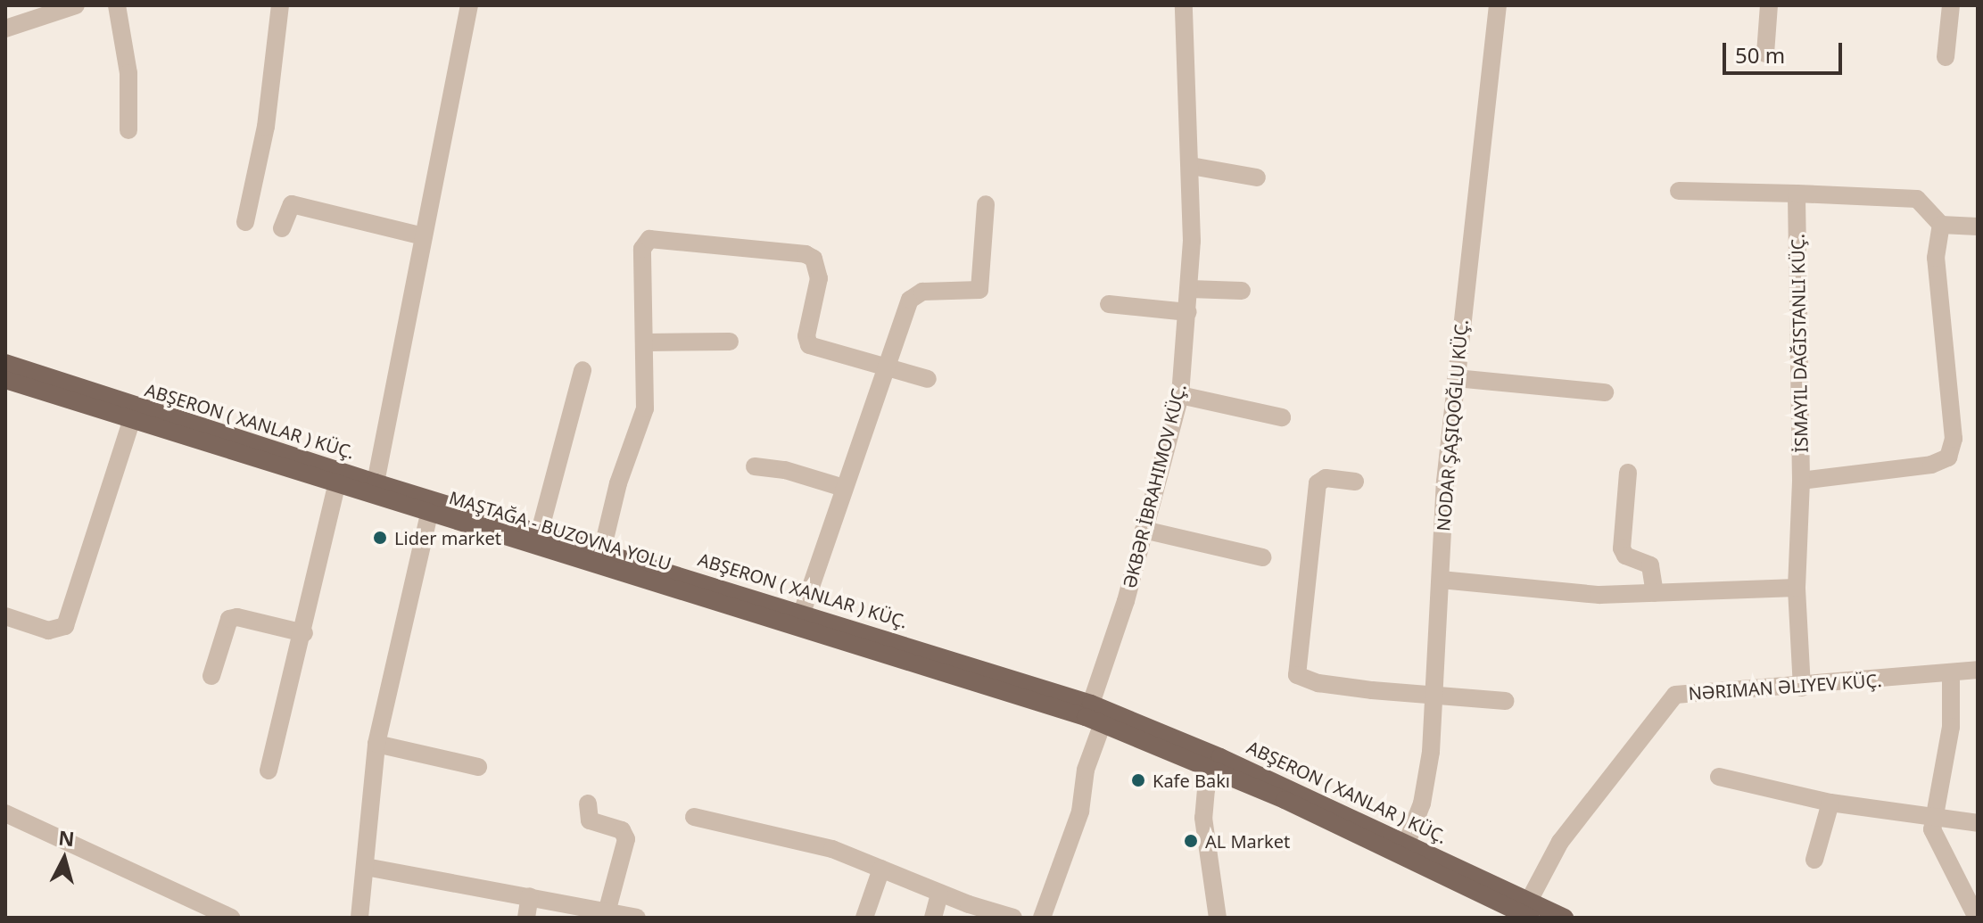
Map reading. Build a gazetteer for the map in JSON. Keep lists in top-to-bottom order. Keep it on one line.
{"streets":{"main road":["ABŞERON ( XANLAR ) KÜÇ.","MAŞTAĞA - BUZOVNA YOLU"],"street":["ƏKBƏR İBRAHIMOV KÜÇ.","NƏRIMAN ƏLIYEV KÜÇ."]},"crossings":[["ABŞERON ( XANLAR ) KÜÇ.","ƏKBƏR İBRAHIMOV KÜÇ."],["ABŞERON ( XANLAR ) KÜÇ.","MAŞTAĞA - BUZOVNA YOLU"],["ABŞERON ( XANLAR ) KÜÇ.","NƏRIMAN ƏLIYEV KÜÇ."],["MAŞTAĞA - BUZOVNA YOLU","NƏRIMAN ƏLIYEV KÜÇ."]],"places":["Lider market","Kafe Bakı","AL Market"],"scale_bar":"50 m","north":"top"}
